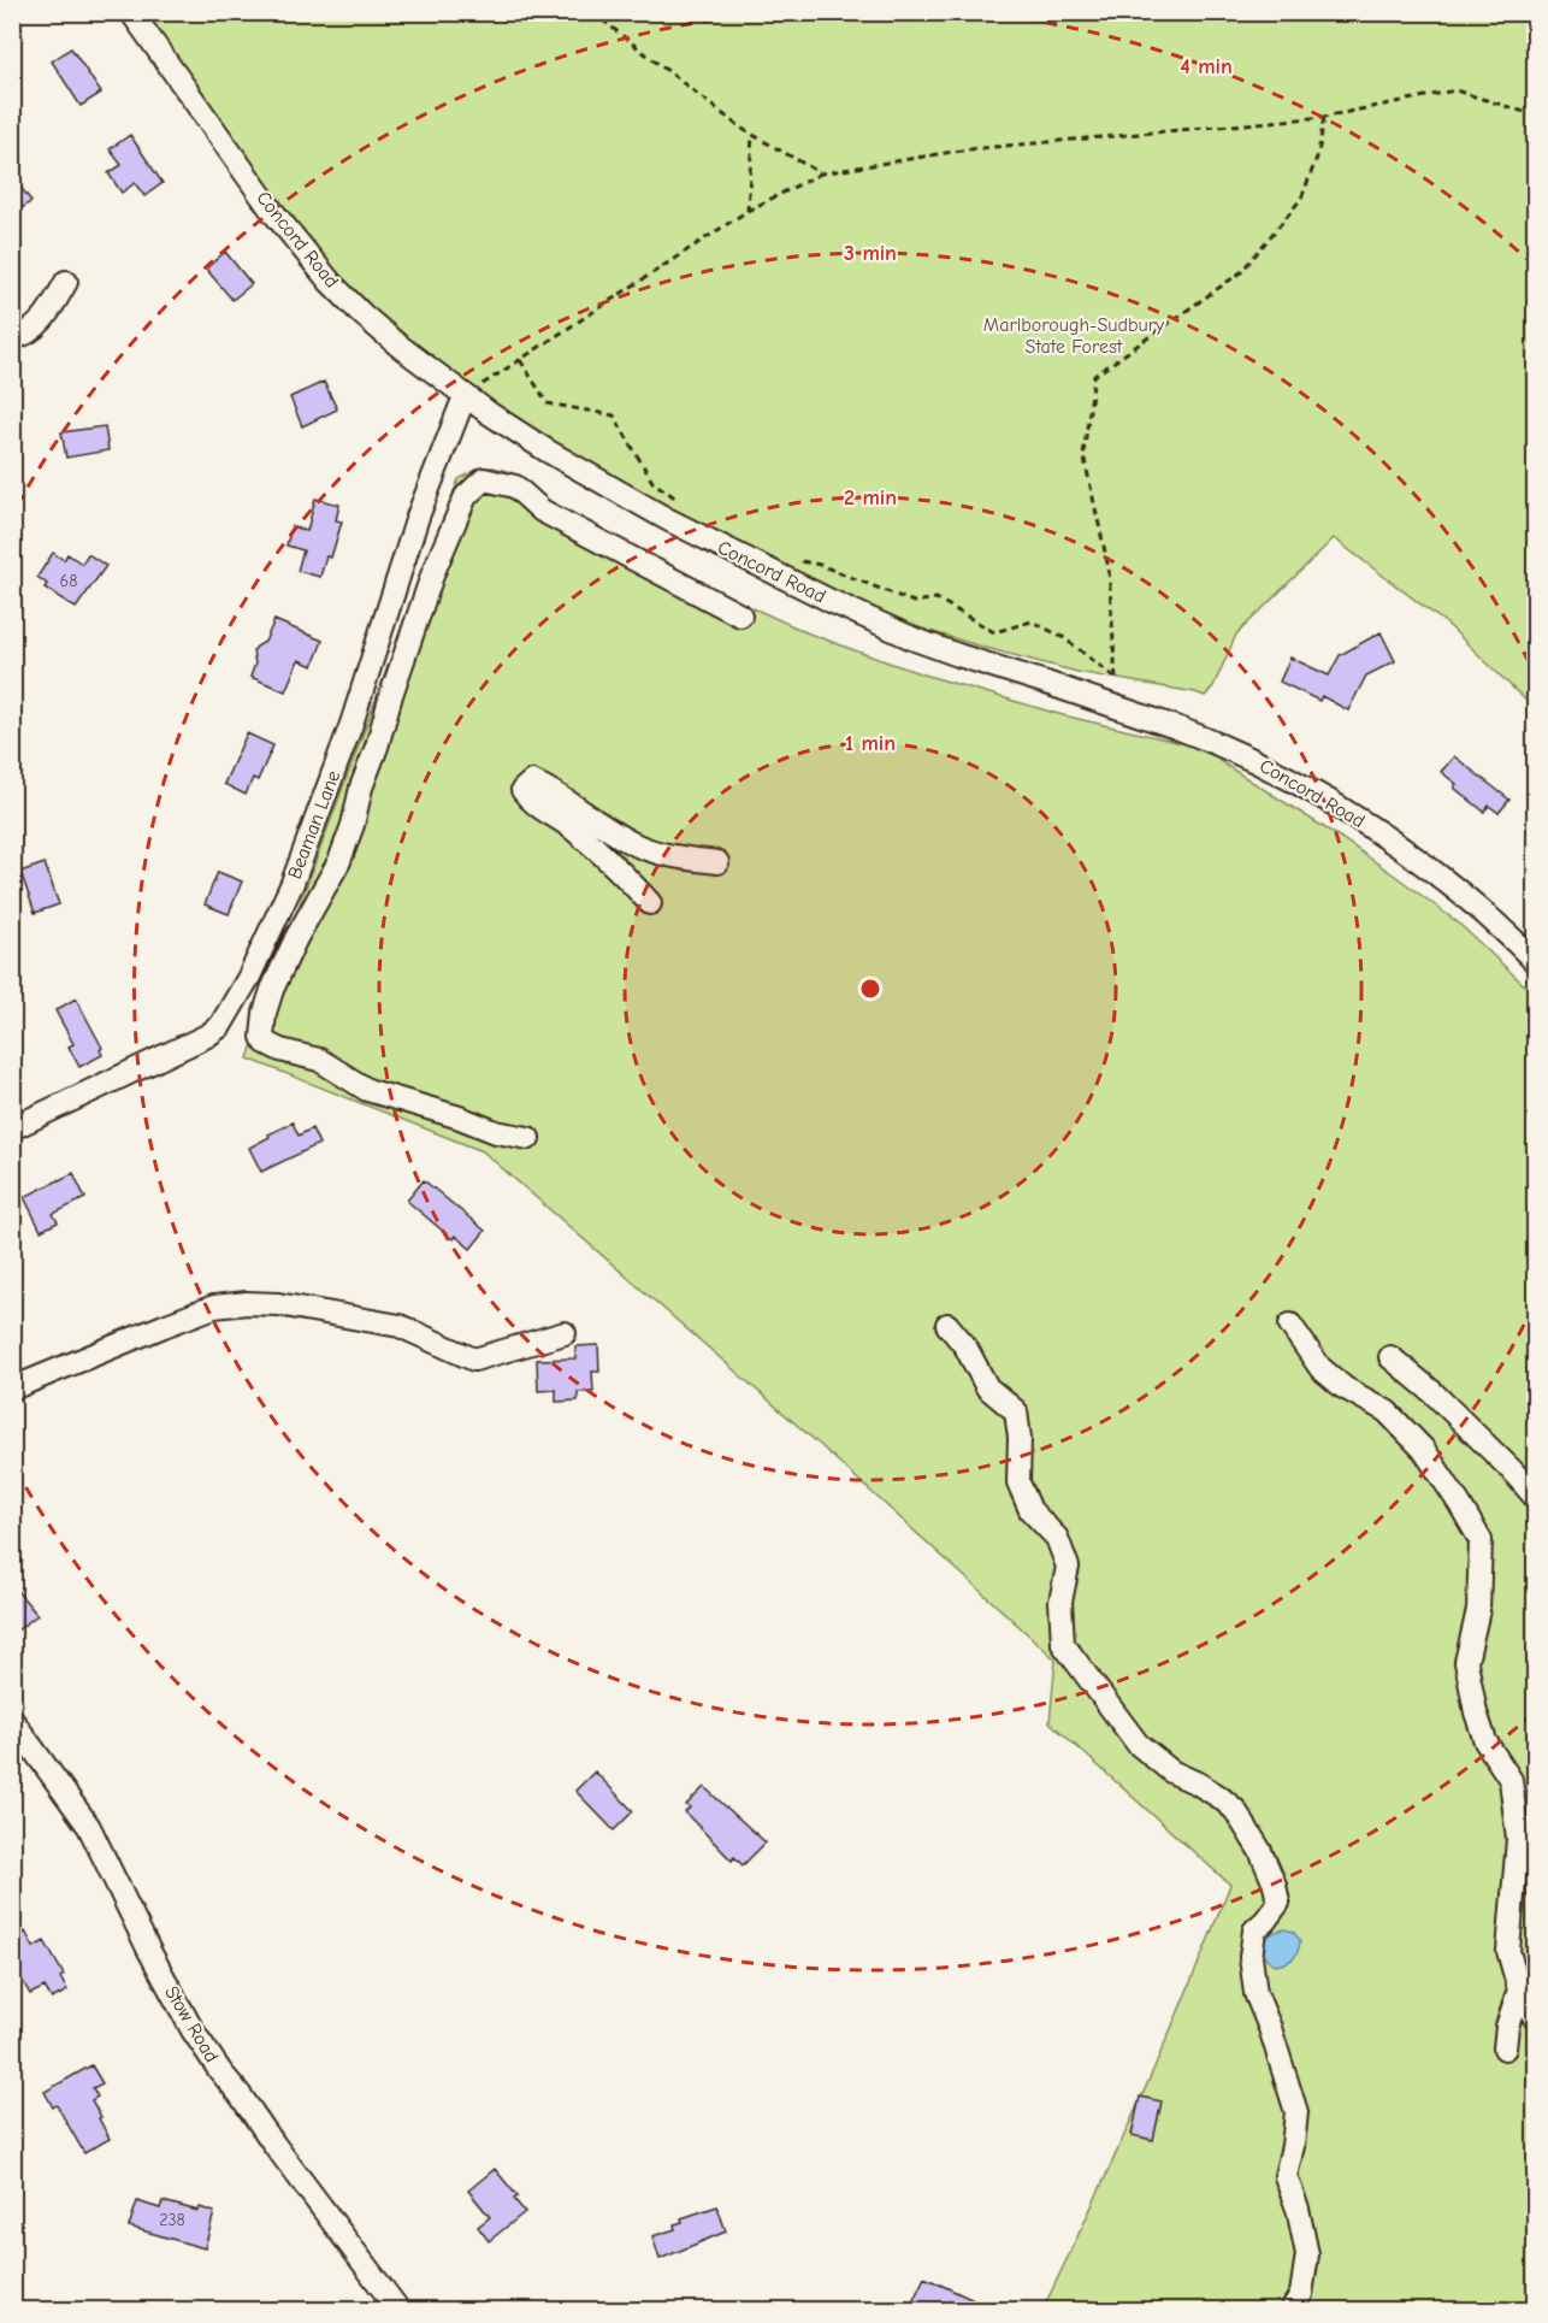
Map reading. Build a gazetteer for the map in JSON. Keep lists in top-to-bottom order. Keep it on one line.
{"streets":{"street":["Concord Road","Beaman Lane","Stow Road"]},"crossings":[["Concord Road","Beaman Lane"]],"parks":["Marlborough-Sudbury State Forest"],"house_numbers":["68","238"],"rings":["4 min","3 min","2 min","1 min"]}
